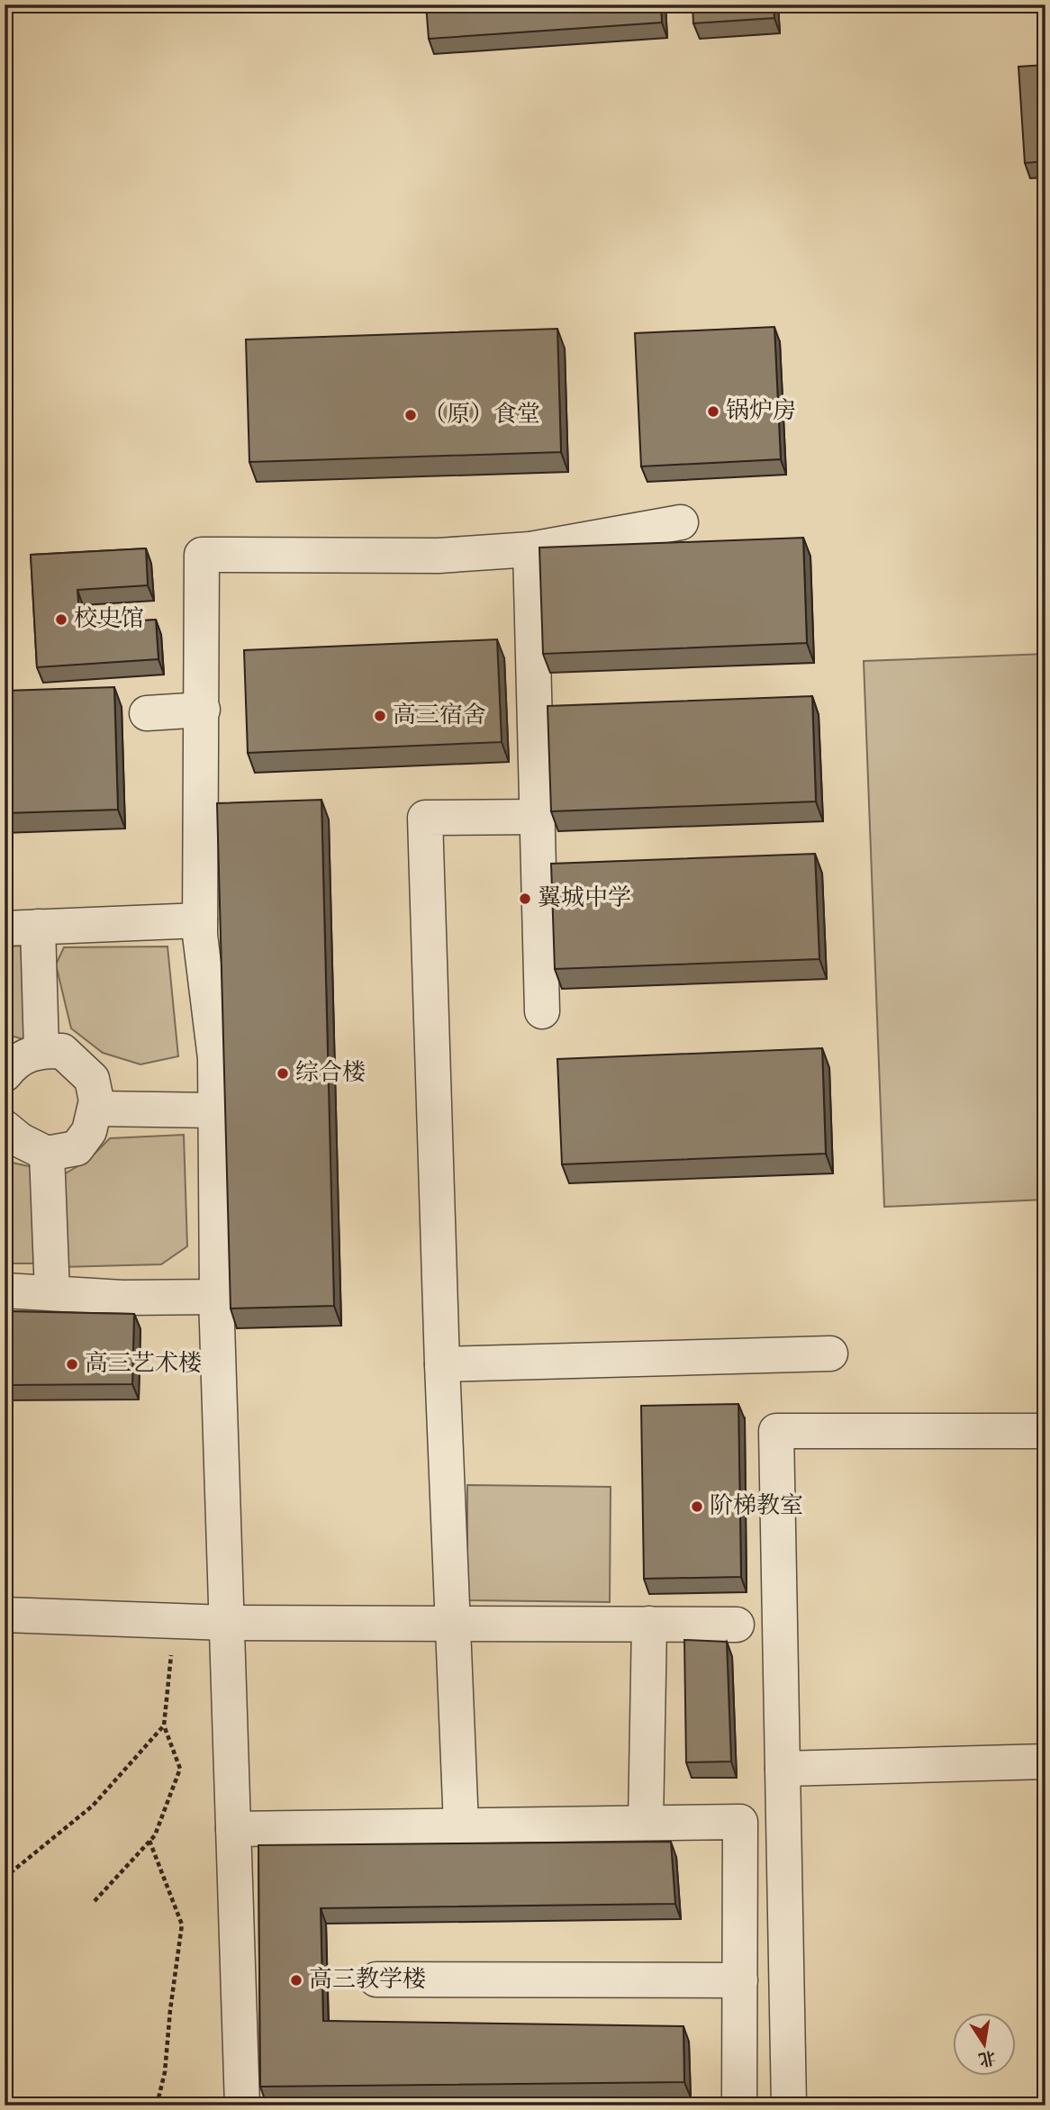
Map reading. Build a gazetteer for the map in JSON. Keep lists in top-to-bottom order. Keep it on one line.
{"places":["锅炉房","（原）食堂","校史馆","高三宿舍","翼城中学","综合楼","高三艺术楼","阶梯教室","高三教学楼"],"north":"bottom"}
